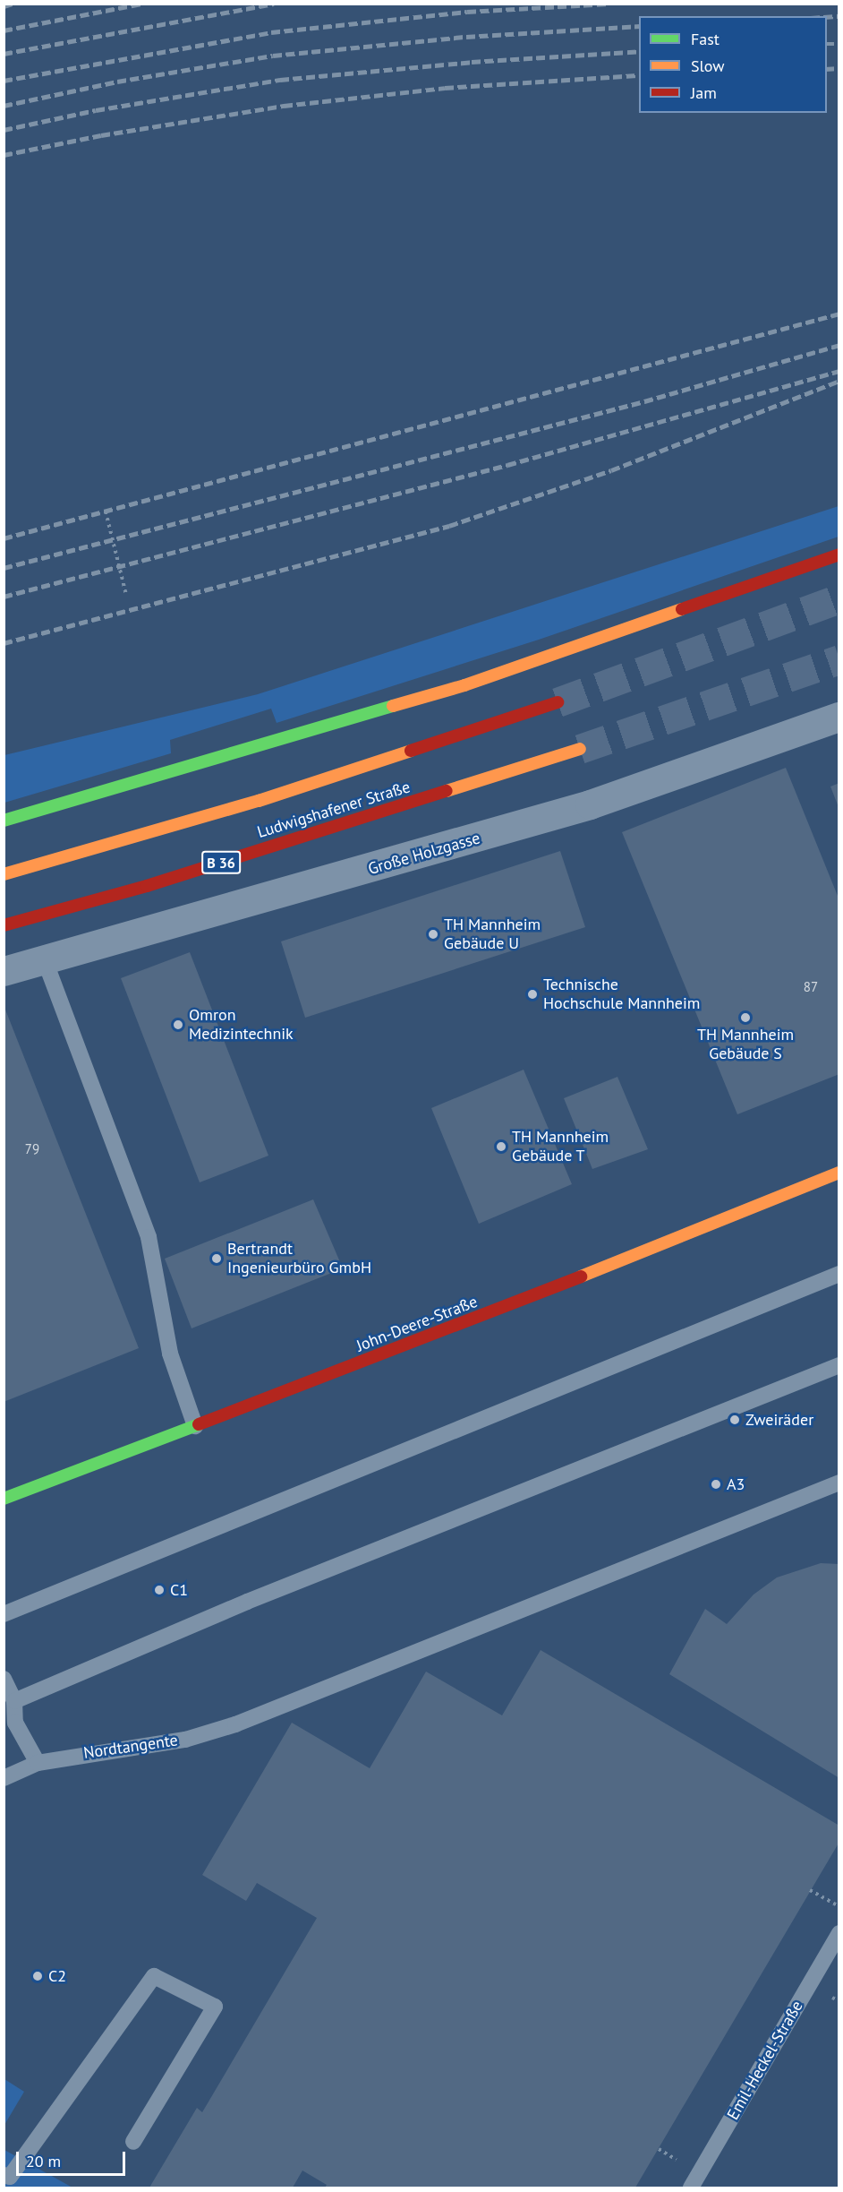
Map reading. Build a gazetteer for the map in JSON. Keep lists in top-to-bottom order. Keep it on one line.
{"streets":{"main road":["Ludwigshafener Straße","B 36","John-Deere-Straße"],"street":["Große Holzgasse"],"lane":["Nordtangente","Emil-Heckel-Straße"]},"places":["TH Mannheim Gebäude U","Technische Hochschule Mannheim","TH Mannheim Gebäude S","Omron Medizintechnik","TH Mannheim Gebäude T","Bertrandt Ingenieurbüro GmbH","Zweiräder","A3","C1","C2"],"house_numbers":["87","79"],"legend":["Fast","Slow","Jam"],"scale_bar":"20 m"}
